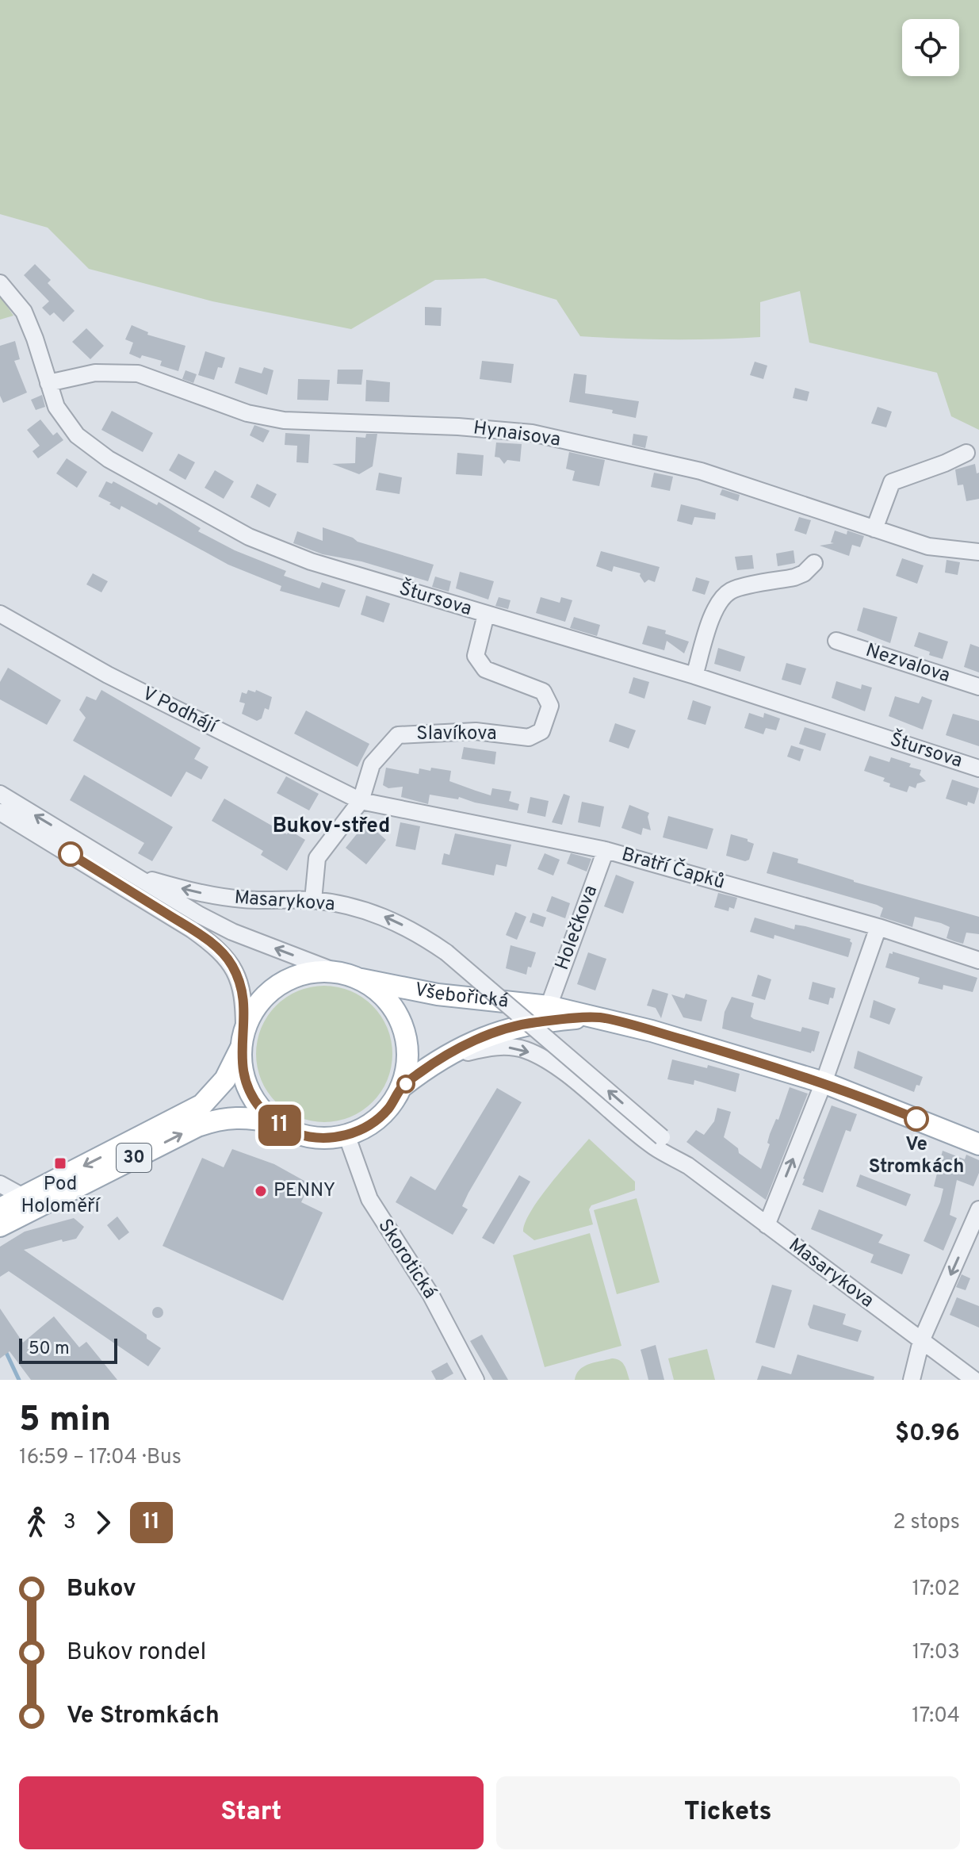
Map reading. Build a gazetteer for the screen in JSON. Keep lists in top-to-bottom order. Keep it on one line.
{"streets":{"main road":["Všebořická","30"],"street":["Hynaisova","Štursova","Nezvalova","V Podhájí","Slavíkova","Bratří Čapků","Masarykova","Holečkova","Skorotická"]},"crossings":[["Hynaisova","Štursova"],["Štursova","Slavíkova"],["V Podhájí","Slavíkova"],["V Podhájí","Bratří Čapků"],["Slavíkova","Bratří Čapků"],["Slavíkova","Masarykova"],["Bratří Čapků","Holečkova"],["Masarykova","Všebořická"],["Masarykova","30"],["Masarykova","Skorotická"],["Holečkova","Všebořická"],["Všebořická","30"],["Všebořická","Skorotická"],["30","Skorotická"]],"districts":["Bukov-střed"],"places":{"other":["Ve Stromkách","PENNY"],"transit":["Pod Holoměří"]},"lines":["bus line 11"],"scale_bar":"50 m","page":{"on_map":"11","scale":"50 m","heading":["5 min","16:59 – 17:04 · Bus","$0.96"],"legs":["3","11","2 stops"],"list":[{"name":"Bukov","value":"17:02"},{"name":"Bukov rondel","value":"17:03"},{"name":"Ve Stromkách","value":"17:04"}],"buttons":["Start","Tickets"]}}
